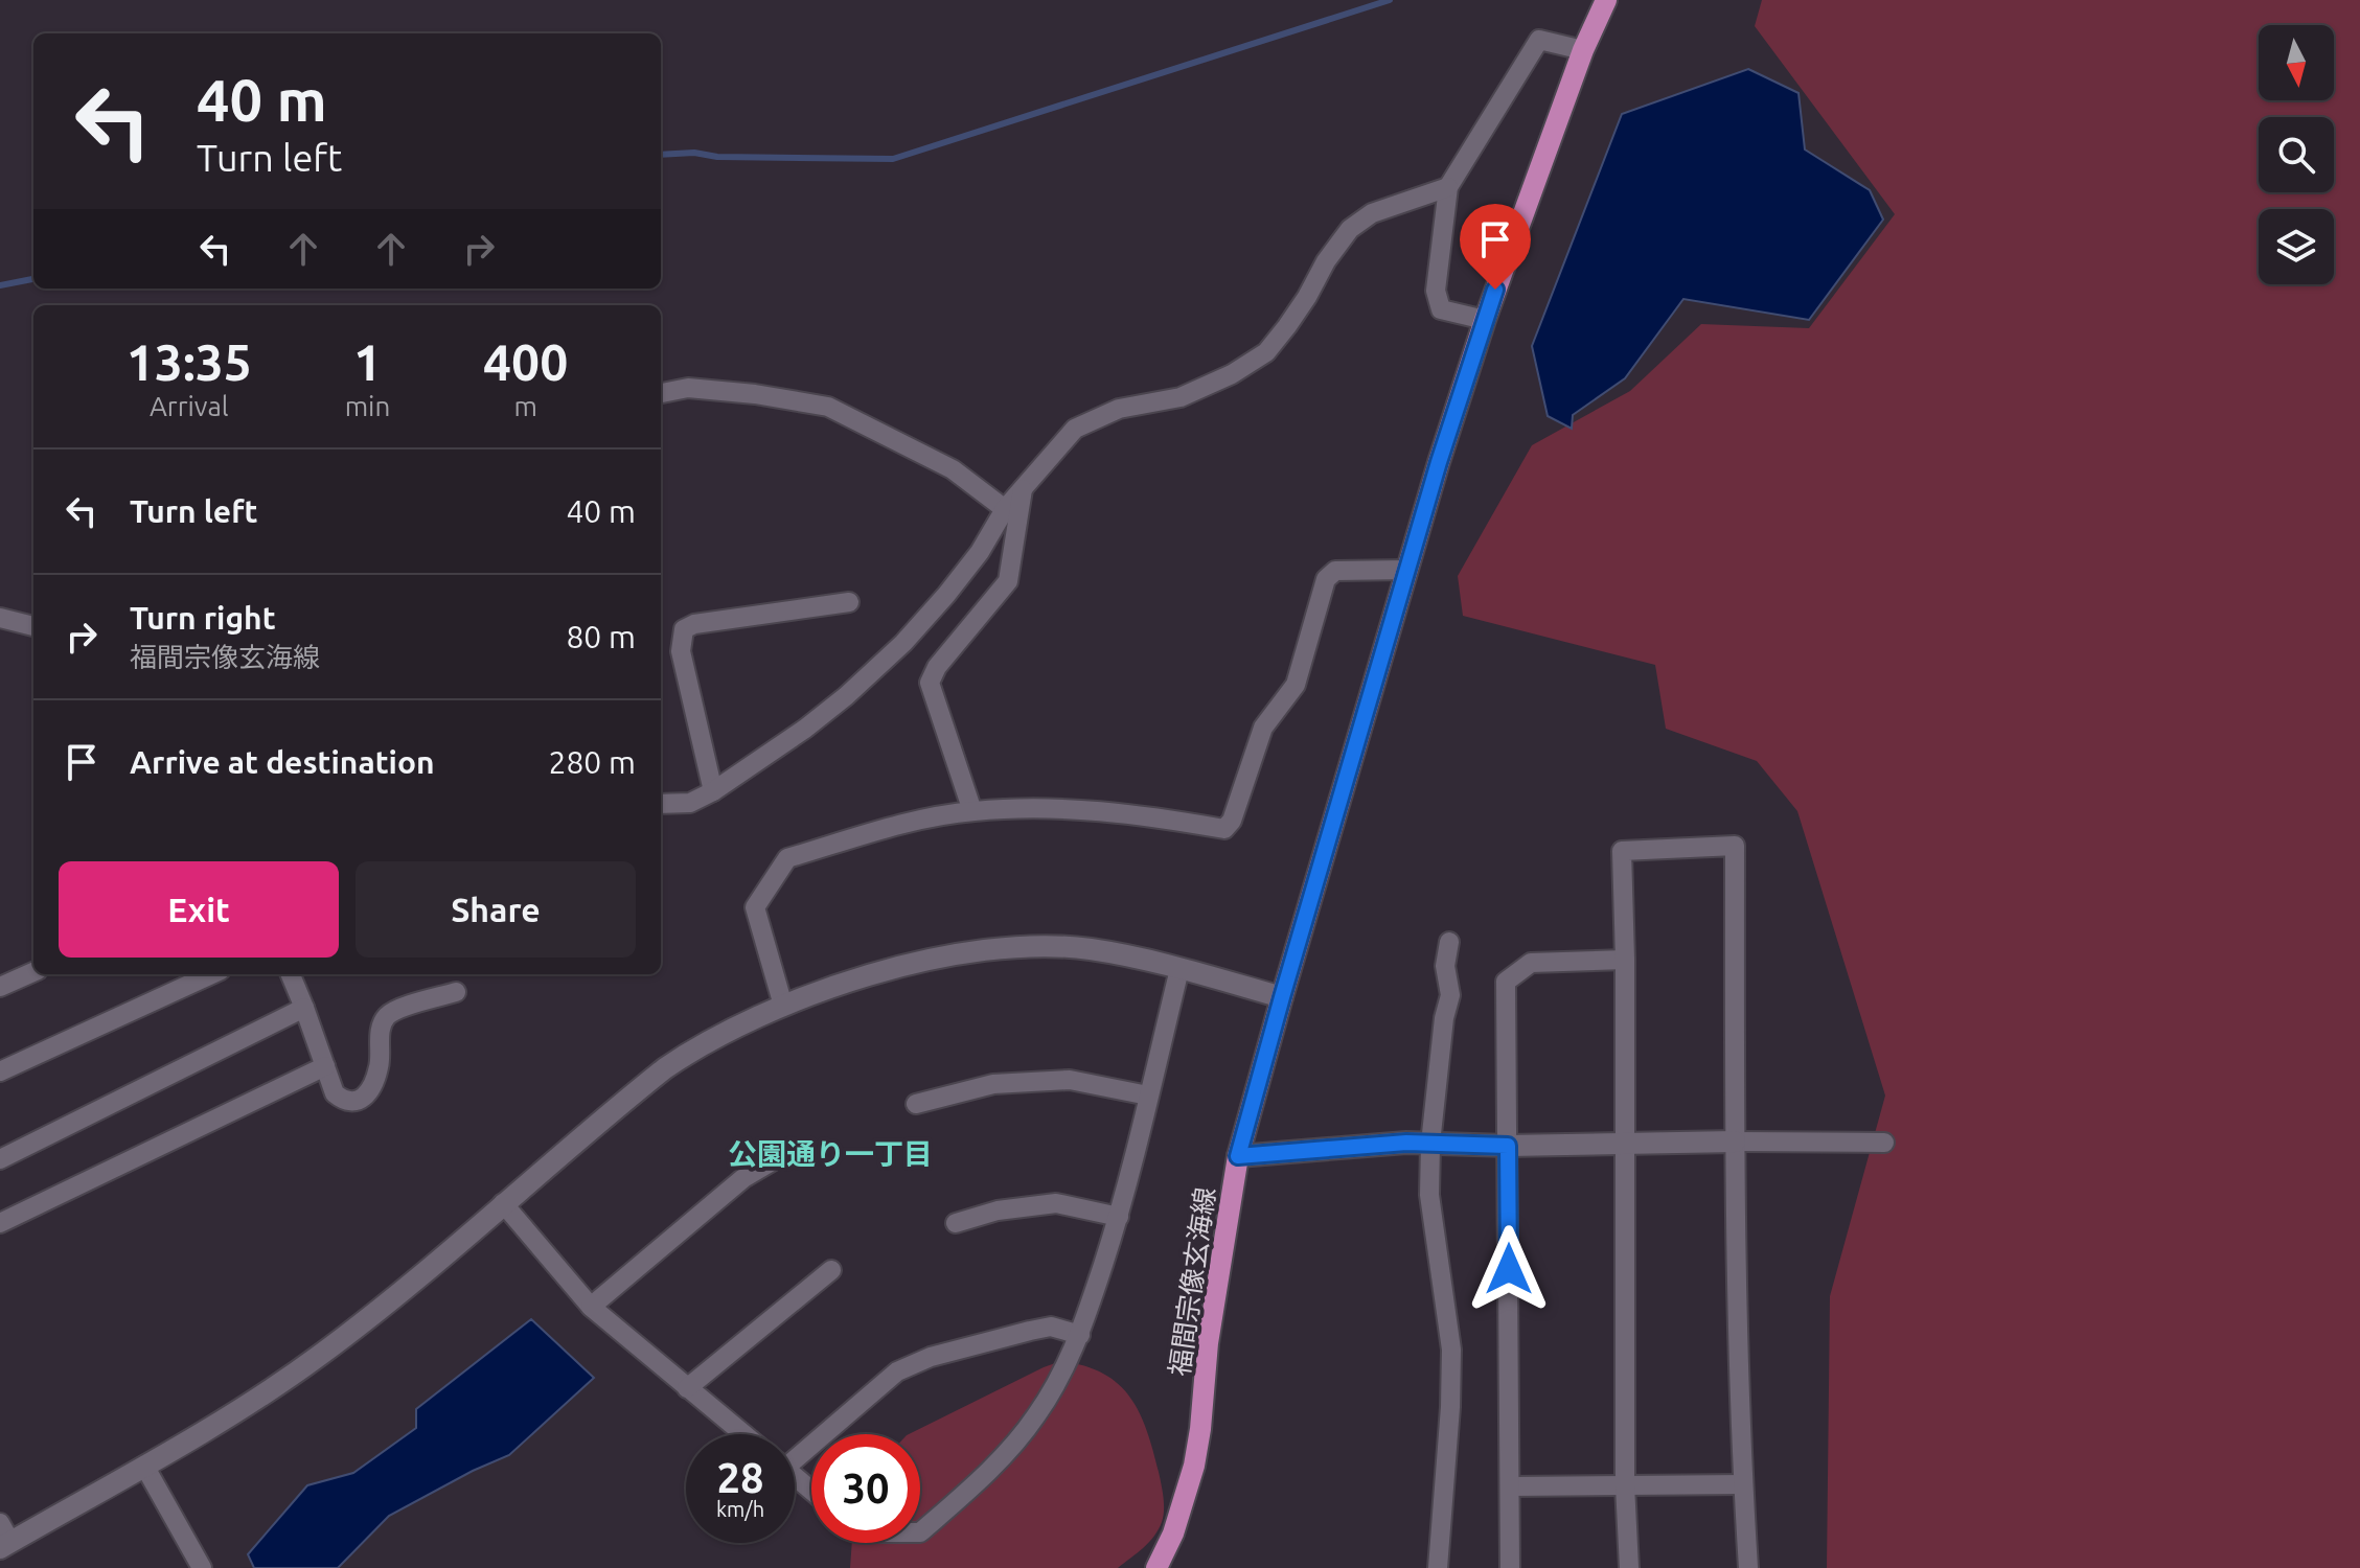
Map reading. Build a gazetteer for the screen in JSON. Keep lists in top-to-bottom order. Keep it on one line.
{"streets":{"main road":["福間宗像玄海線"]},"districts":["公園通り一丁目"],"north":"bottom","page":{"turn":["40 m","Turn left"],"eta":["13:35","Arrival","1","min","400","m"],"list":[{"name":"Turn left","value":"40 m"},{"name":"Turn right","note":"福間宗像玄海線","value":"80 m"},{"name":"Arrive at destination","value":"280 m"}],"buttons":["Exit","Share"],"speed":"28 km/h","limit":"30"}}
